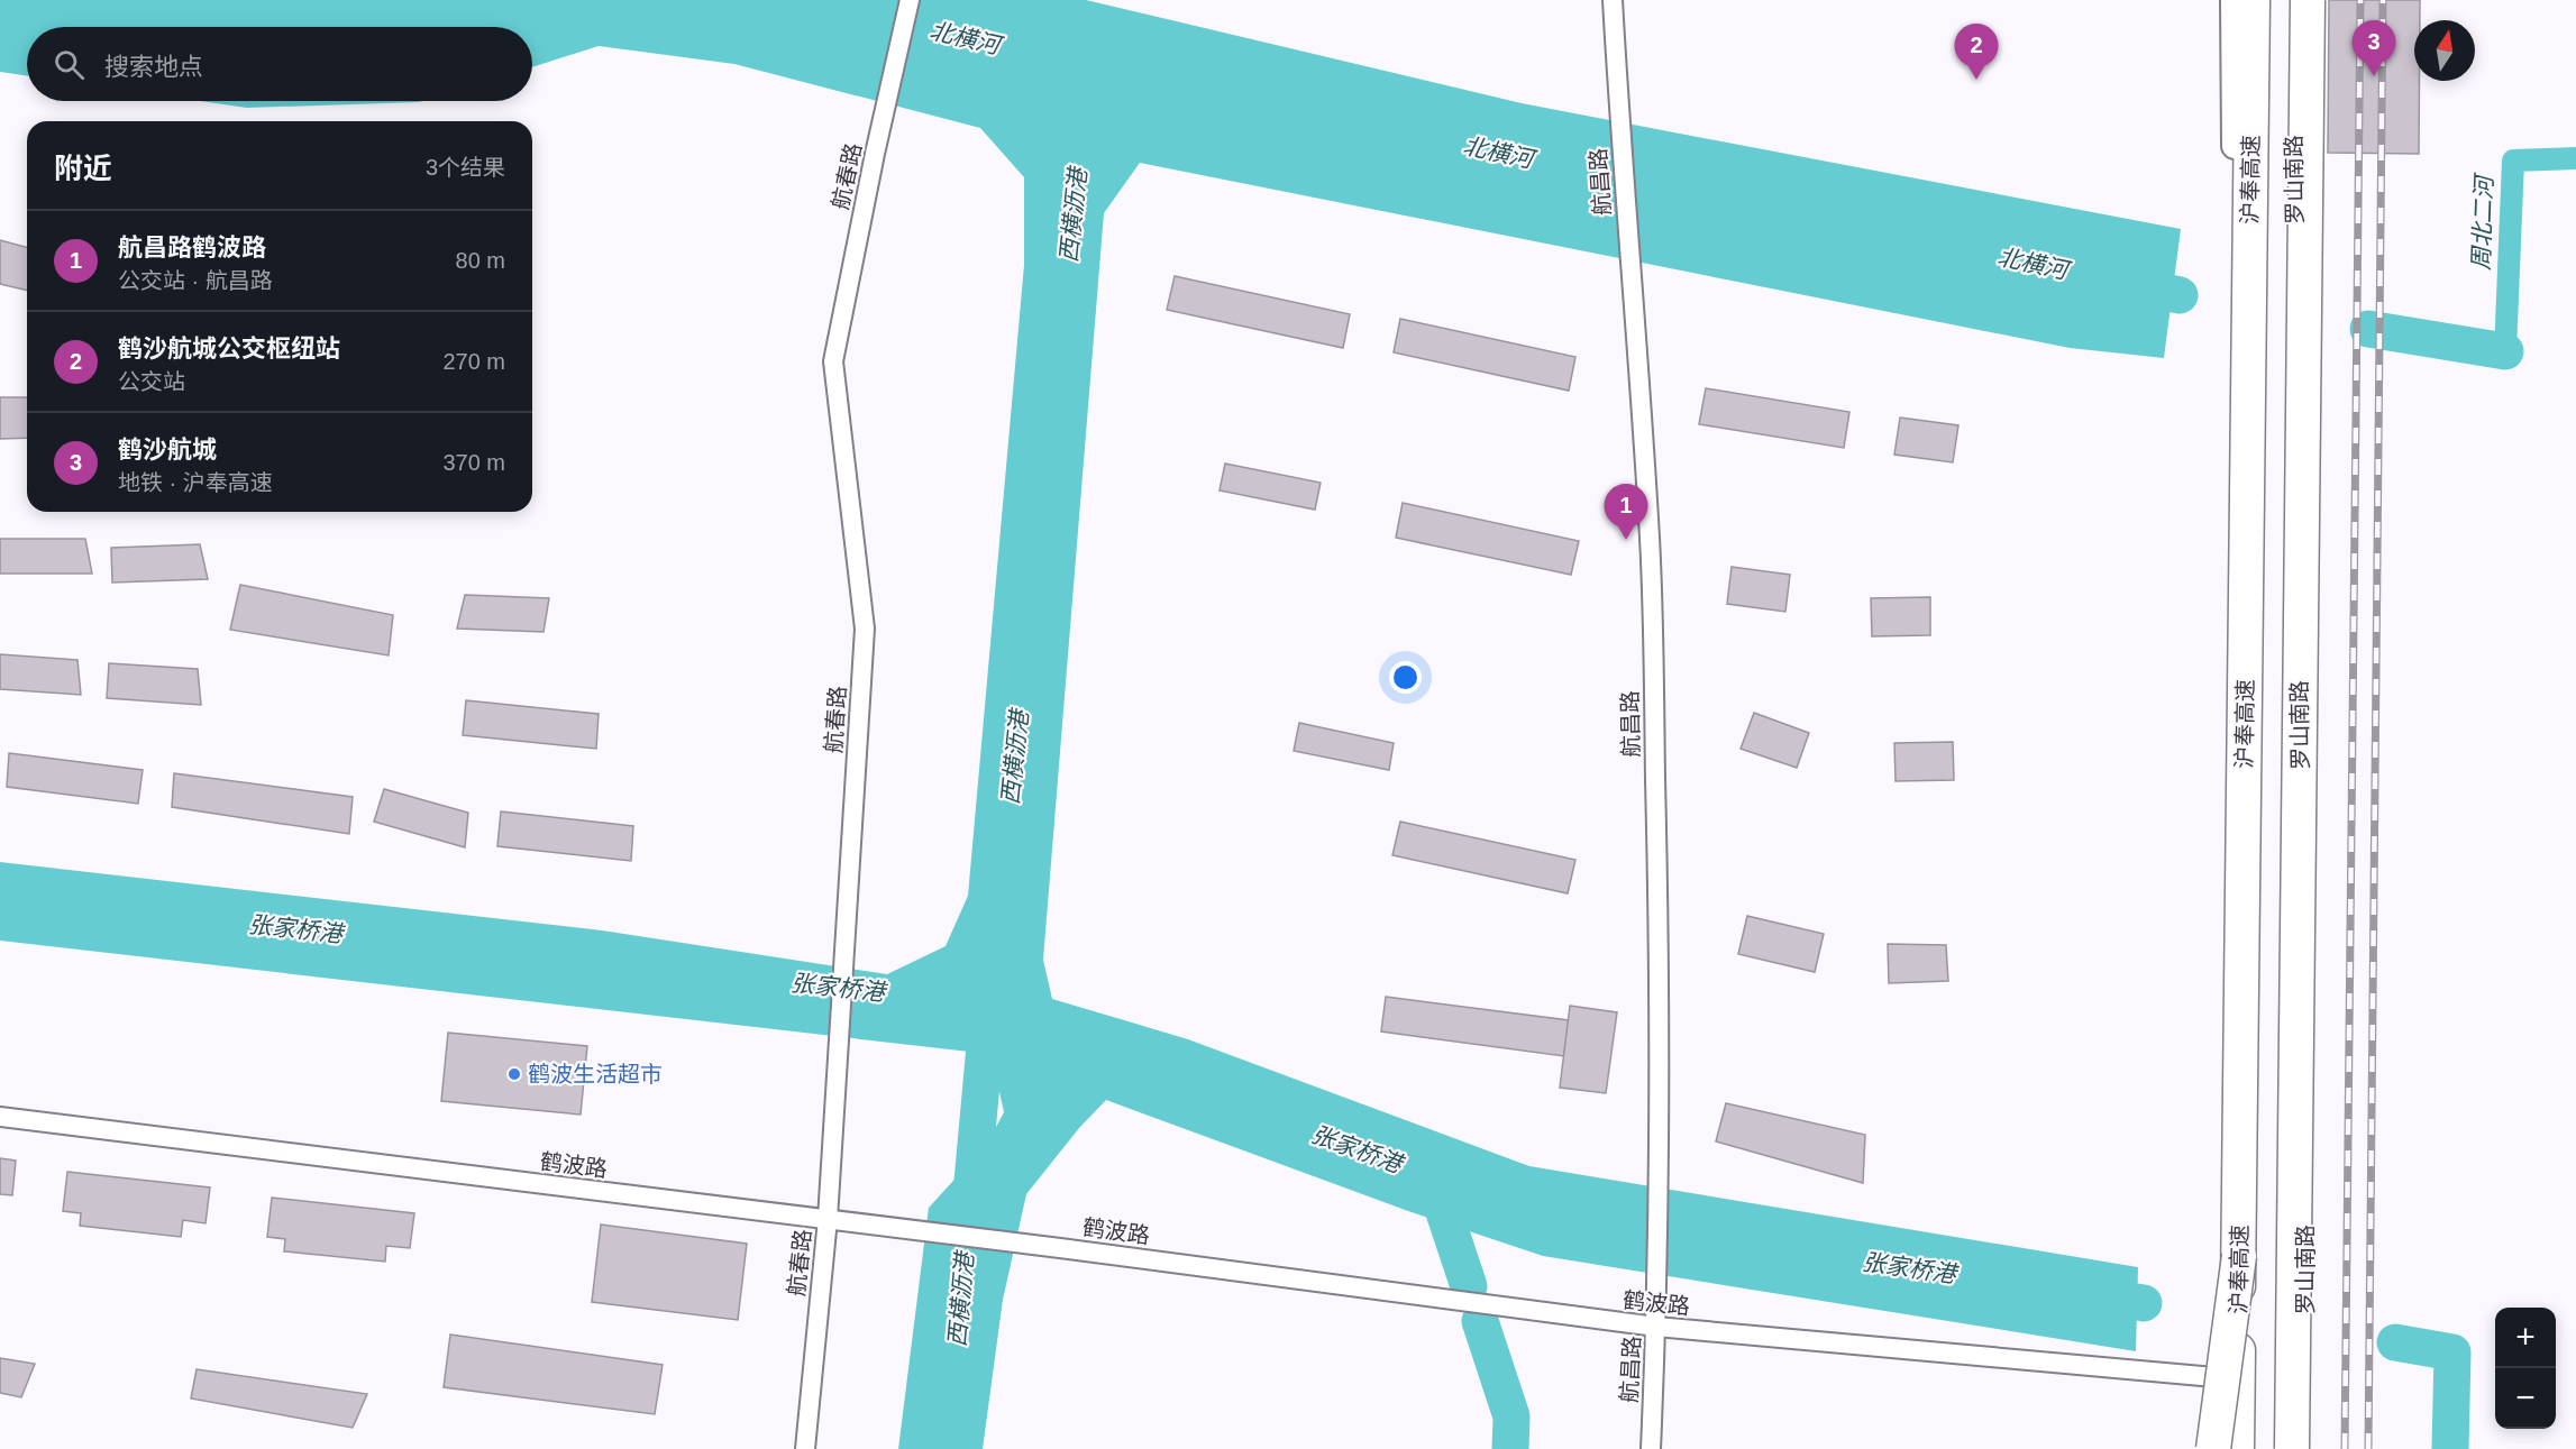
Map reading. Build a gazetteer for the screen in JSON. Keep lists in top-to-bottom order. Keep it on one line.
{"streets":{"highway":["沪奉高速"],"main road":["罗山南路"],"street":["航春路","航昌路","鹤波路"]},"crossings":[["航春路","鹤波路"],["航昌路","鹤波路"]],"water":["北横河","西横沥港","周北二河","张家桥港"],"places":["鹤波生活超市"],"north":"top","page":{"pins":["3","2","1"],"search":"搜索地点","heading":["附近","3个结果"],"list":[{"mark":"1","name":"航昌路鹤波路","note":"公交站 · 航昌路","value":"80 m"},{"mark":"2","name":"鹤沙航城公交枢纽站","note":"公交站","value":"270 m"},{"mark":"3","name":"鹤沙航城","note":"地铁 · 沪奉高速","value":"370 m"}],"map_buttons":["+","−"]}}
